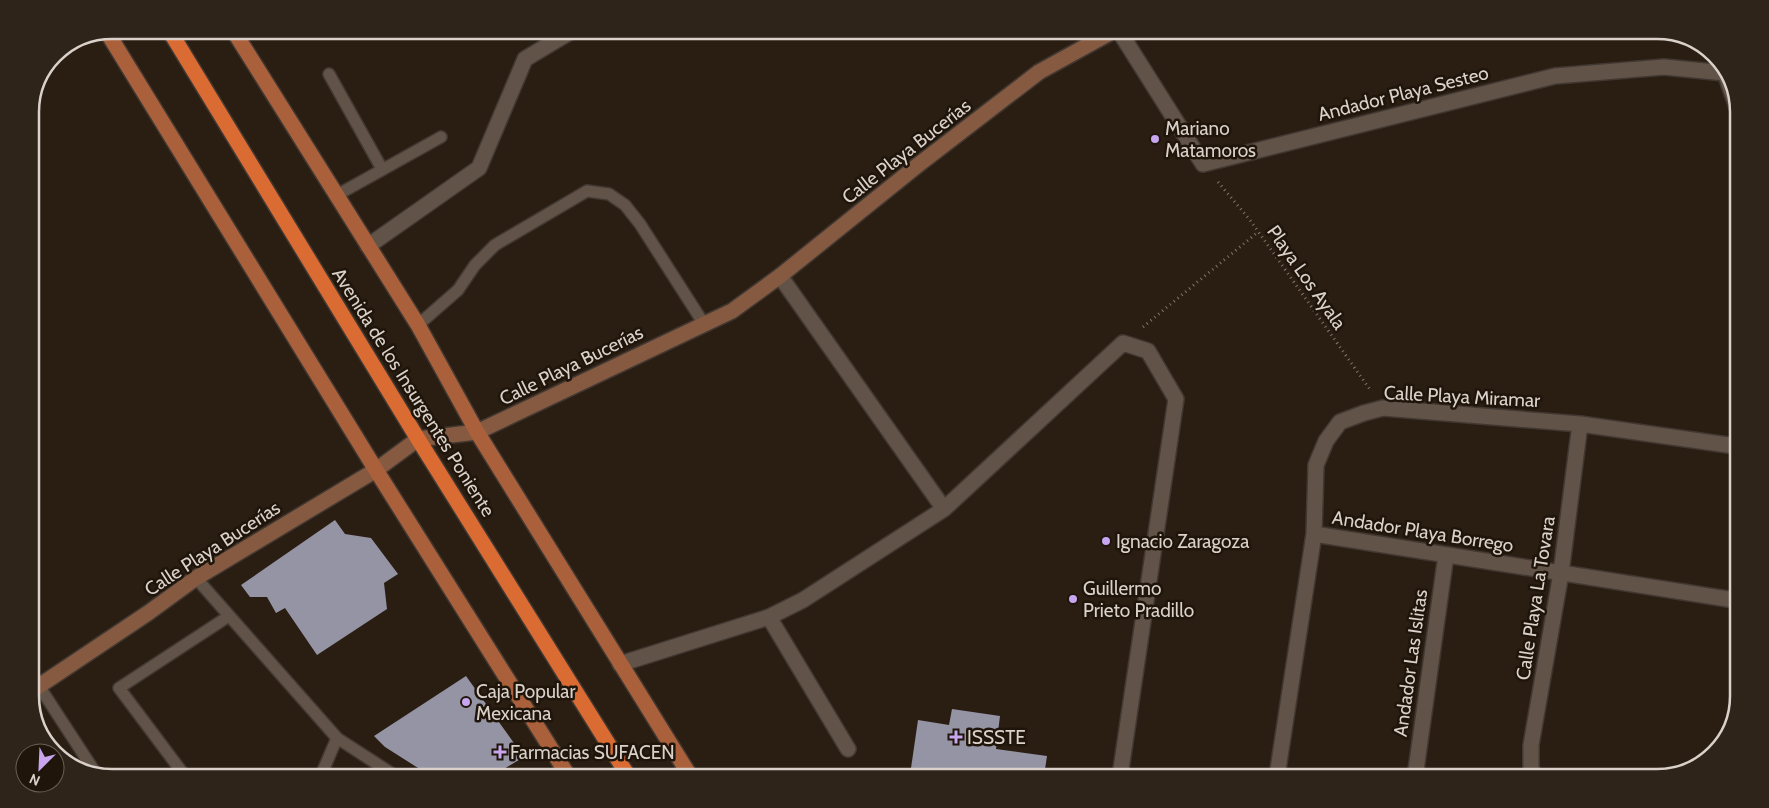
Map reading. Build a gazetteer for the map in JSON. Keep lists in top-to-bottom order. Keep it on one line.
{"streets":{"highway":["Avenida de los Insurgentes Poniente"],"street":["Andador Playa Sesteo","Calle Playa Bucerías","Calle Playa Miramar","Andador Playa Borrego","Calle Playa La Tovara","Andador Las Islitas"],"path":["Playa Los Ayala"]},"crossings":[["Andador Playa Sesteo","Playa Los Ayala"],["Calle Playa Bucerías","Avenida de los Insurgentes Poniente"],["Playa Los Ayala","Calle Playa Miramar"],["Calle Playa Miramar","Andador Playa Borrego"],["Calle Playa Miramar","Calle Playa La Tovara"],["Andador Playa Borrego","Calle Playa La Tovara"],["Andador Playa Borrego","Andador Las Islitas"]],"places":{"other":["Mariano Matamoros","Ignacio Zaragoza","Guillermo Prieto Pradillo","Caja Popular Mexicana"],"health":["ISSSTE","Farmacias SUFACEN"]},"north":"bottom left"}
